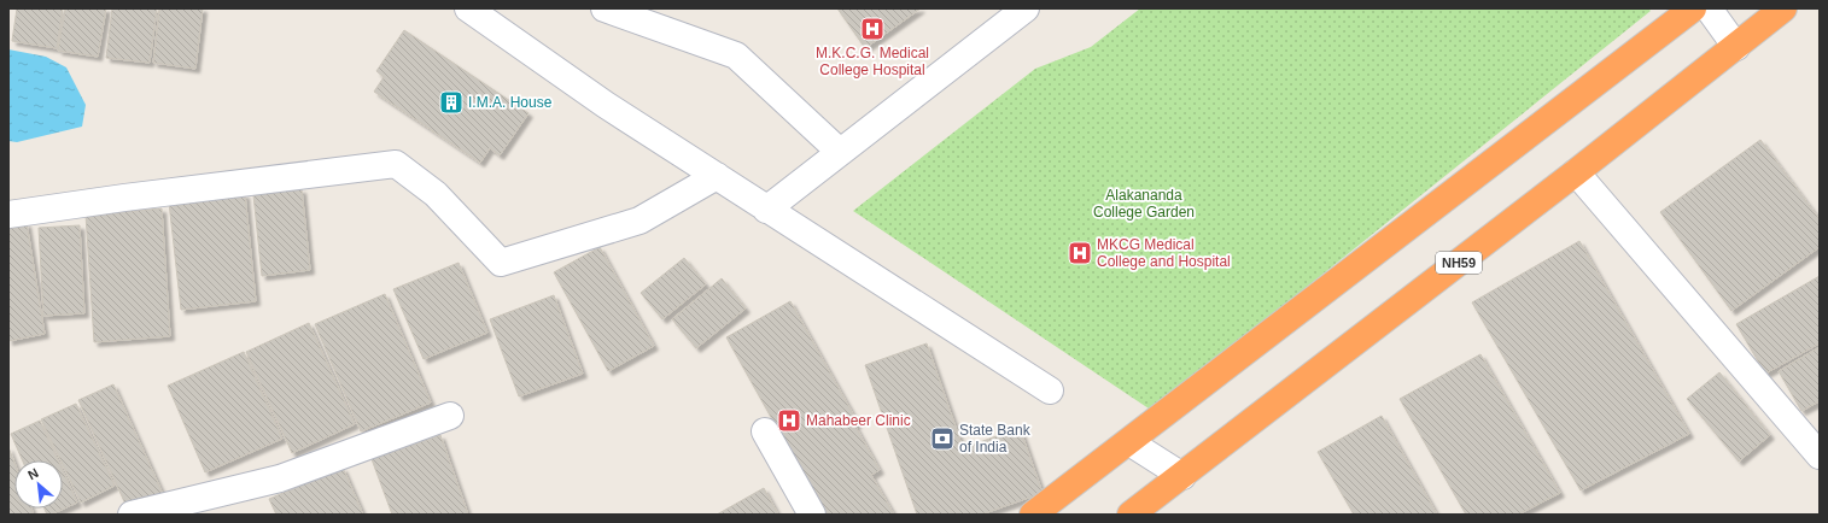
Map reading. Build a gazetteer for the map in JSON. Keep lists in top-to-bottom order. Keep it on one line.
{"streets":{"highway":["NH59"]},"parks":["Alakananda College Garden"],"places":{"hospital":["M.K.C.G. Medical College Hospital","MKCG Medical College and Hospital","Mahabeer Clinic"],"building":["I.M.A. House"],"bank":["State Bank of India"]},"north":"top left"}
